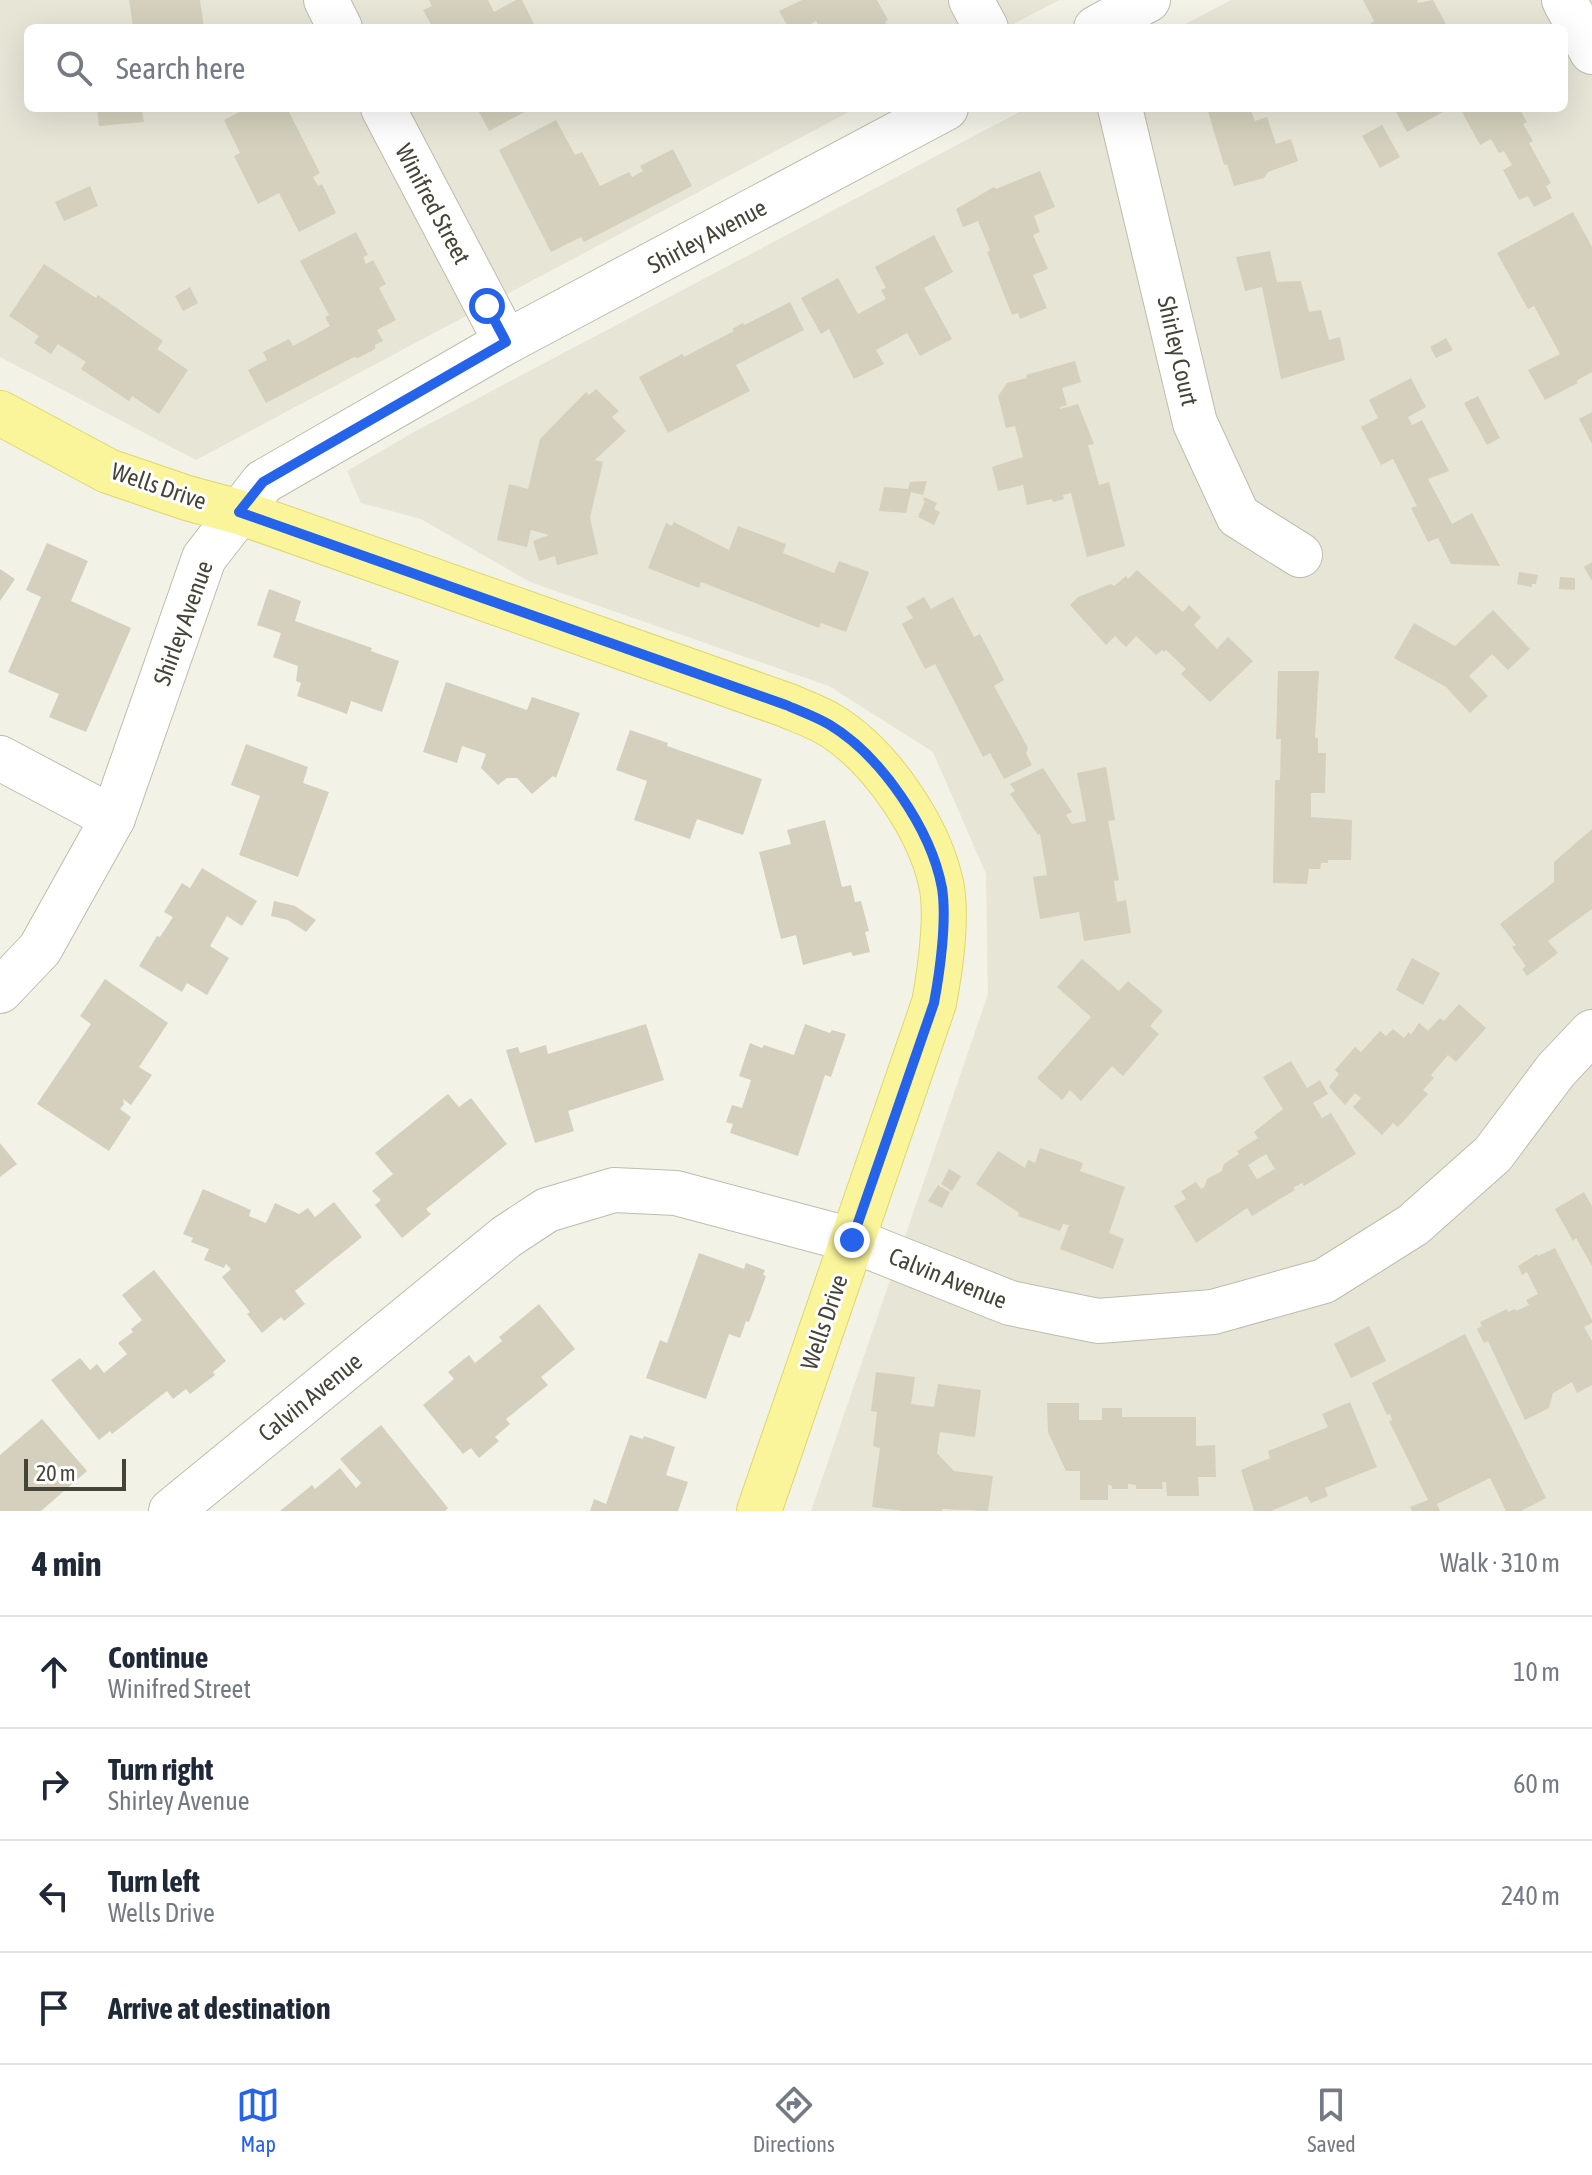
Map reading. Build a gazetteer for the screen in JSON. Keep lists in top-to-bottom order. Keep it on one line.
{"streets":{"main road":["Wells Drive"],"street":["Winifred Street","Shirley Avenue","Shirley Court","Calvin Avenue"]},"crossings":[["Winifred Street","Shirley Avenue"],["Shirley Avenue","Wells Drive"],["Wells Drive","Calvin Avenue"]],"scale_bar":"20 m","page":{"search":"Search here","scale":"20 m","heading":["4 min","Walk · 310 m"],"list":[["Continue","Winifred Street","10 m"],["Turn right","Shirley Avenue","60 m"],["Turn left","Wells Drive","240 m"],"Arrive at destination"],"nav":["Map","Directions","Saved"]}}
